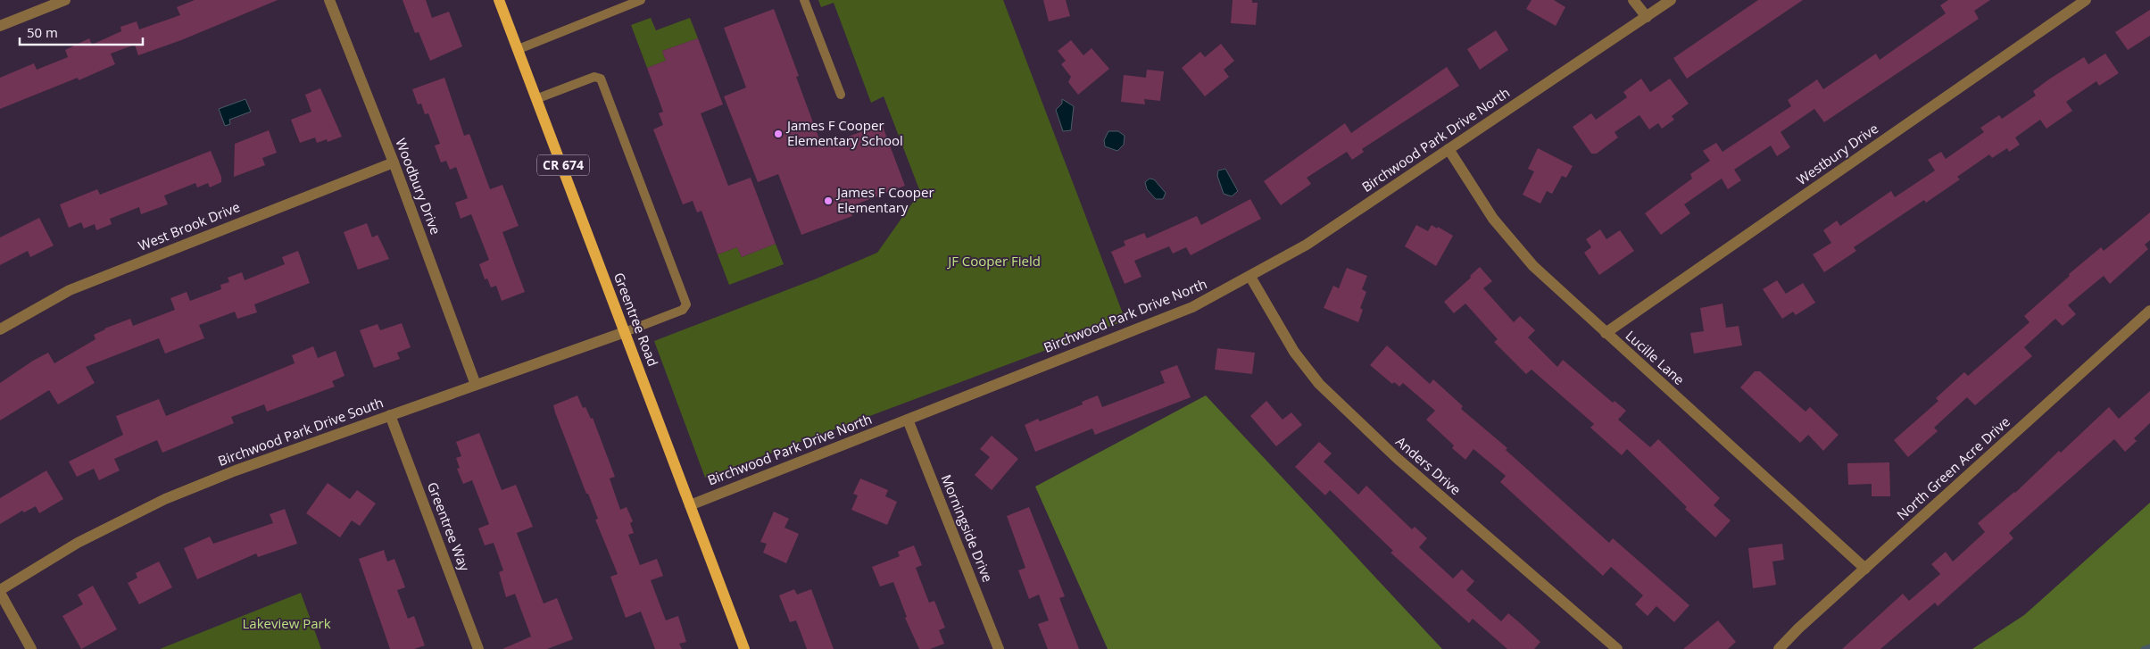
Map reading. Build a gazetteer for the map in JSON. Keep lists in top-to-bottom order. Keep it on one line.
{"streets":{"main road":["CR 674","Greentree Road"],"street":["Birchwood Park Drive North","Westbury Drive","Woodbury Drive","West Brook Drive","Lucille Lane","Birchwood Park Drive South","Anders Drive","North Green Acre Drive","Greentree Way","Morningside Drive"]},"crossings":[["Birchwood Park Drive North","Greentree Road"],["Birchwood Park Drive North","Lucille Lane"],["Birchwood Park Drive North","Anders Drive"],["Birchwood Park Drive North","Morningside Drive"],["Westbury Drive","Lucille Lane"],["Woodbury Drive","West Brook Drive"],["Woodbury Drive","Birchwood Park Drive South"],["Greentree Road","Birchwood Park Drive South"],["Lucille Lane","North Green Acre Drive"],["Birchwood Park Drive South","Greentree Way"]],"parks":["JF Cooper Field","Lakeview Park"],"places":["James F Cooper Elementary School","James F Cooper Elementary"],"scale_bar":"50 m"}
